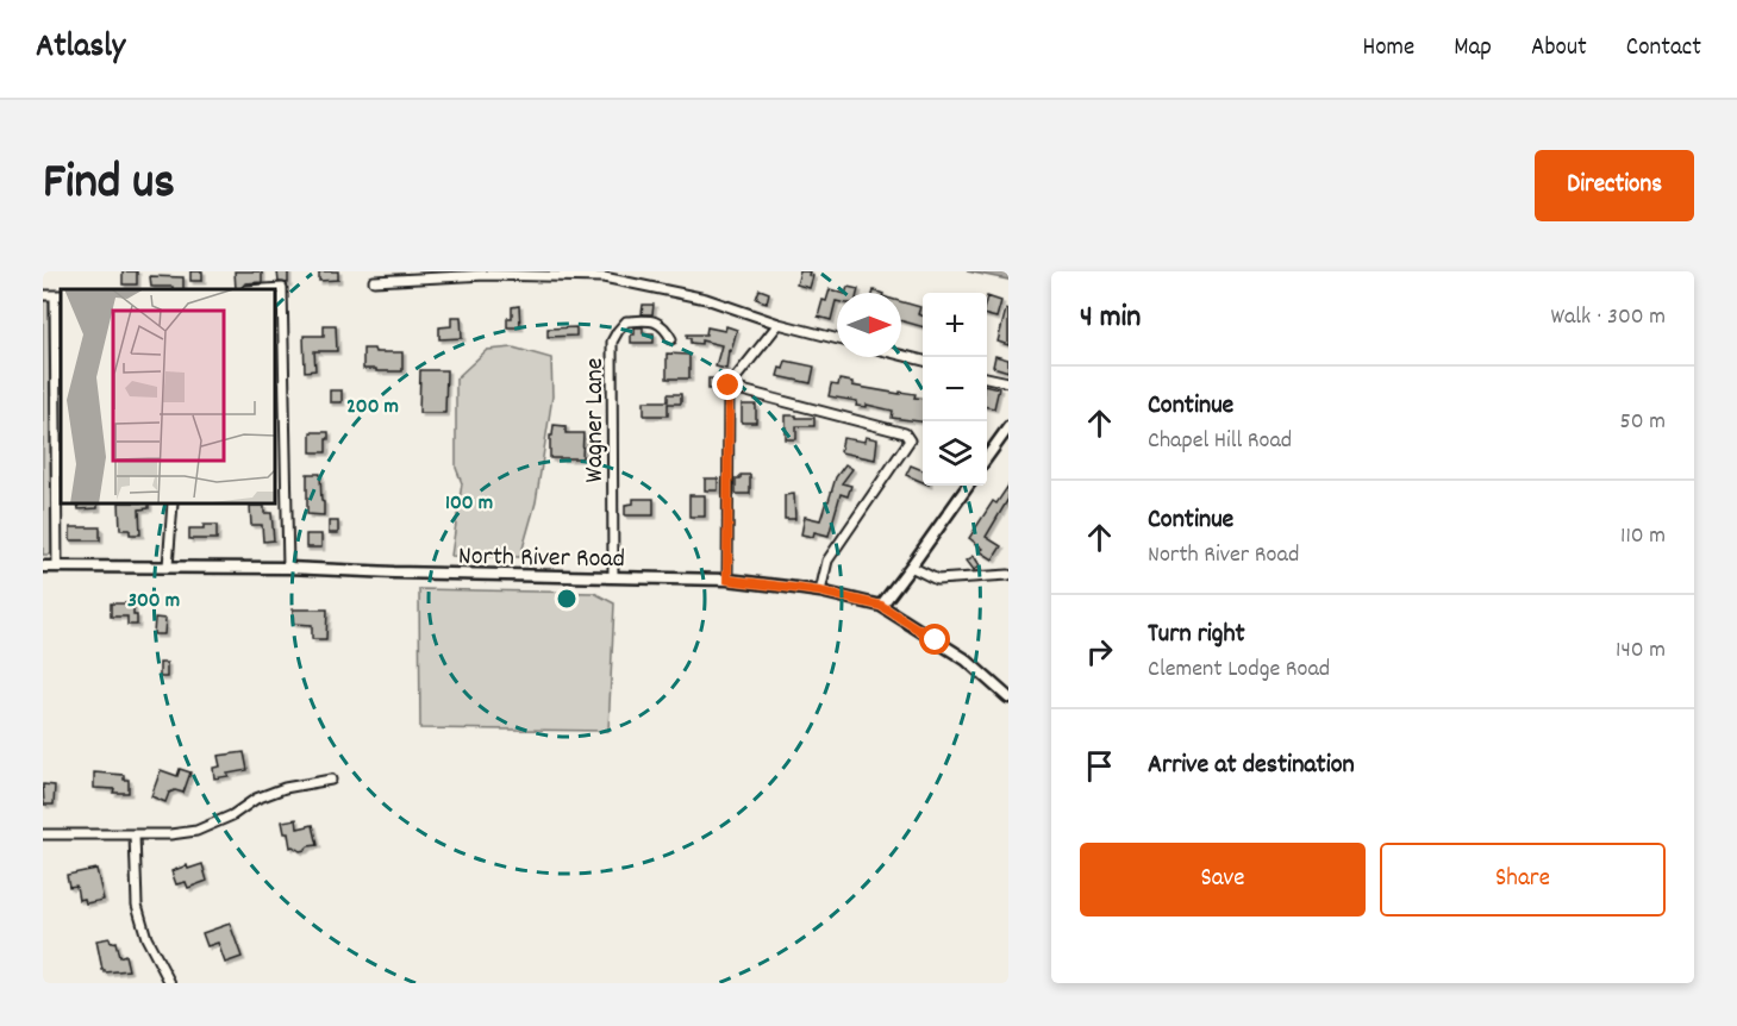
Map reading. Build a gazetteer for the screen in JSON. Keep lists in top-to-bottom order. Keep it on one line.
{"streets":{"street":["Wagner Lane","North River Road"]},"crossings":[["Wagner Lane","North River Road"]],"north":"right","page":{"header":"Atlasly","nav":["Home","Map","About","Contact"],"title":"Find us","buttons":["Directions",["Save","Share"]],"heading":["4 min","Walk · 300 m"],"map_buttons":["+","−"],"list":[["Continue","Chapel Hill Road","50 m"],["Continue","North River Road","110 m"],["Turn right","Clement Lodge Road","140 m"],"Arrive at destination"]},"rings":["200 m","100 m","300 m"]}
